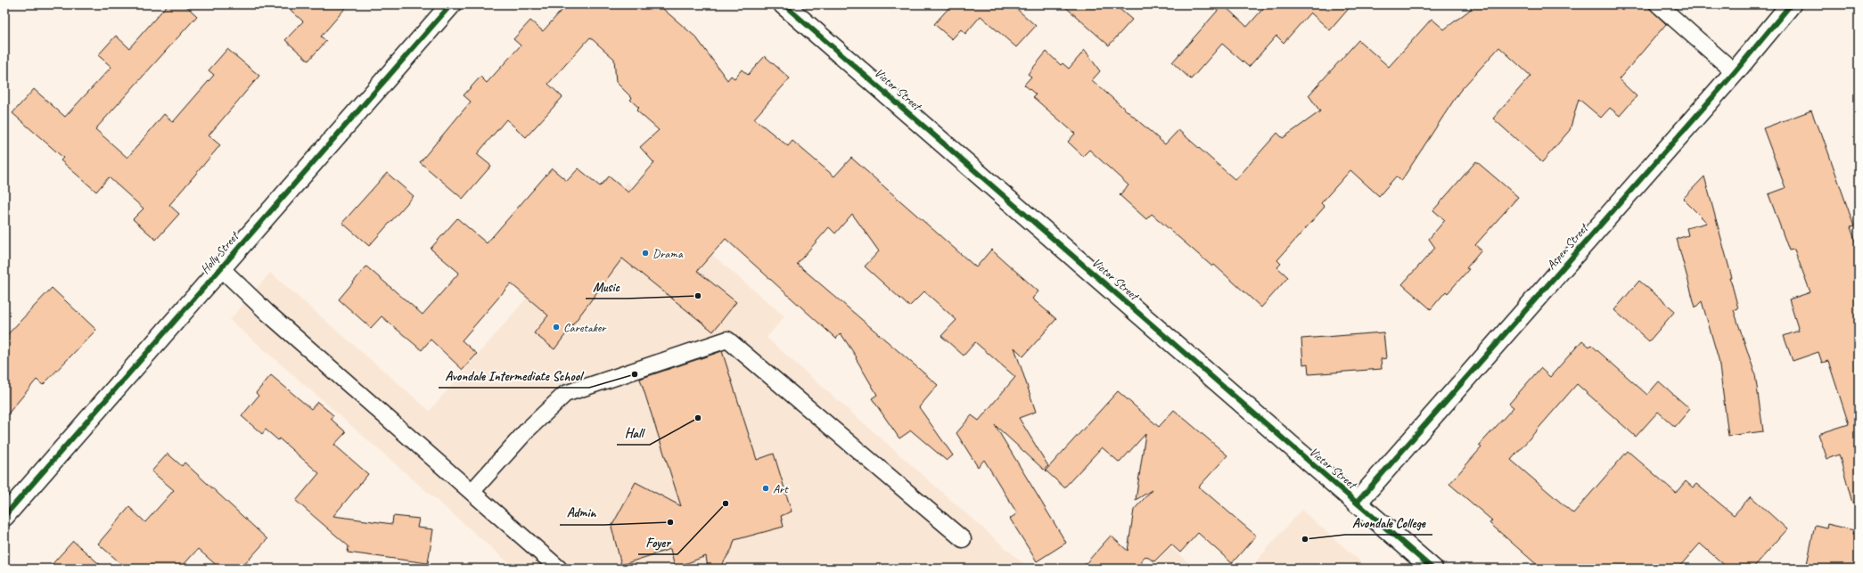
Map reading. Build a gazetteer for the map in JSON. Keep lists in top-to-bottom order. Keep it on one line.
{"streets":{"street":["Victor Street","Aspen Street","Holly Street"]},"crossings":[["Victor Street","Aspen Street"]],"places":["Drama","Music","Caretaker","Avondale Intermediate School","Hall","Art","Foyer","Admin","Avondale College"]}
